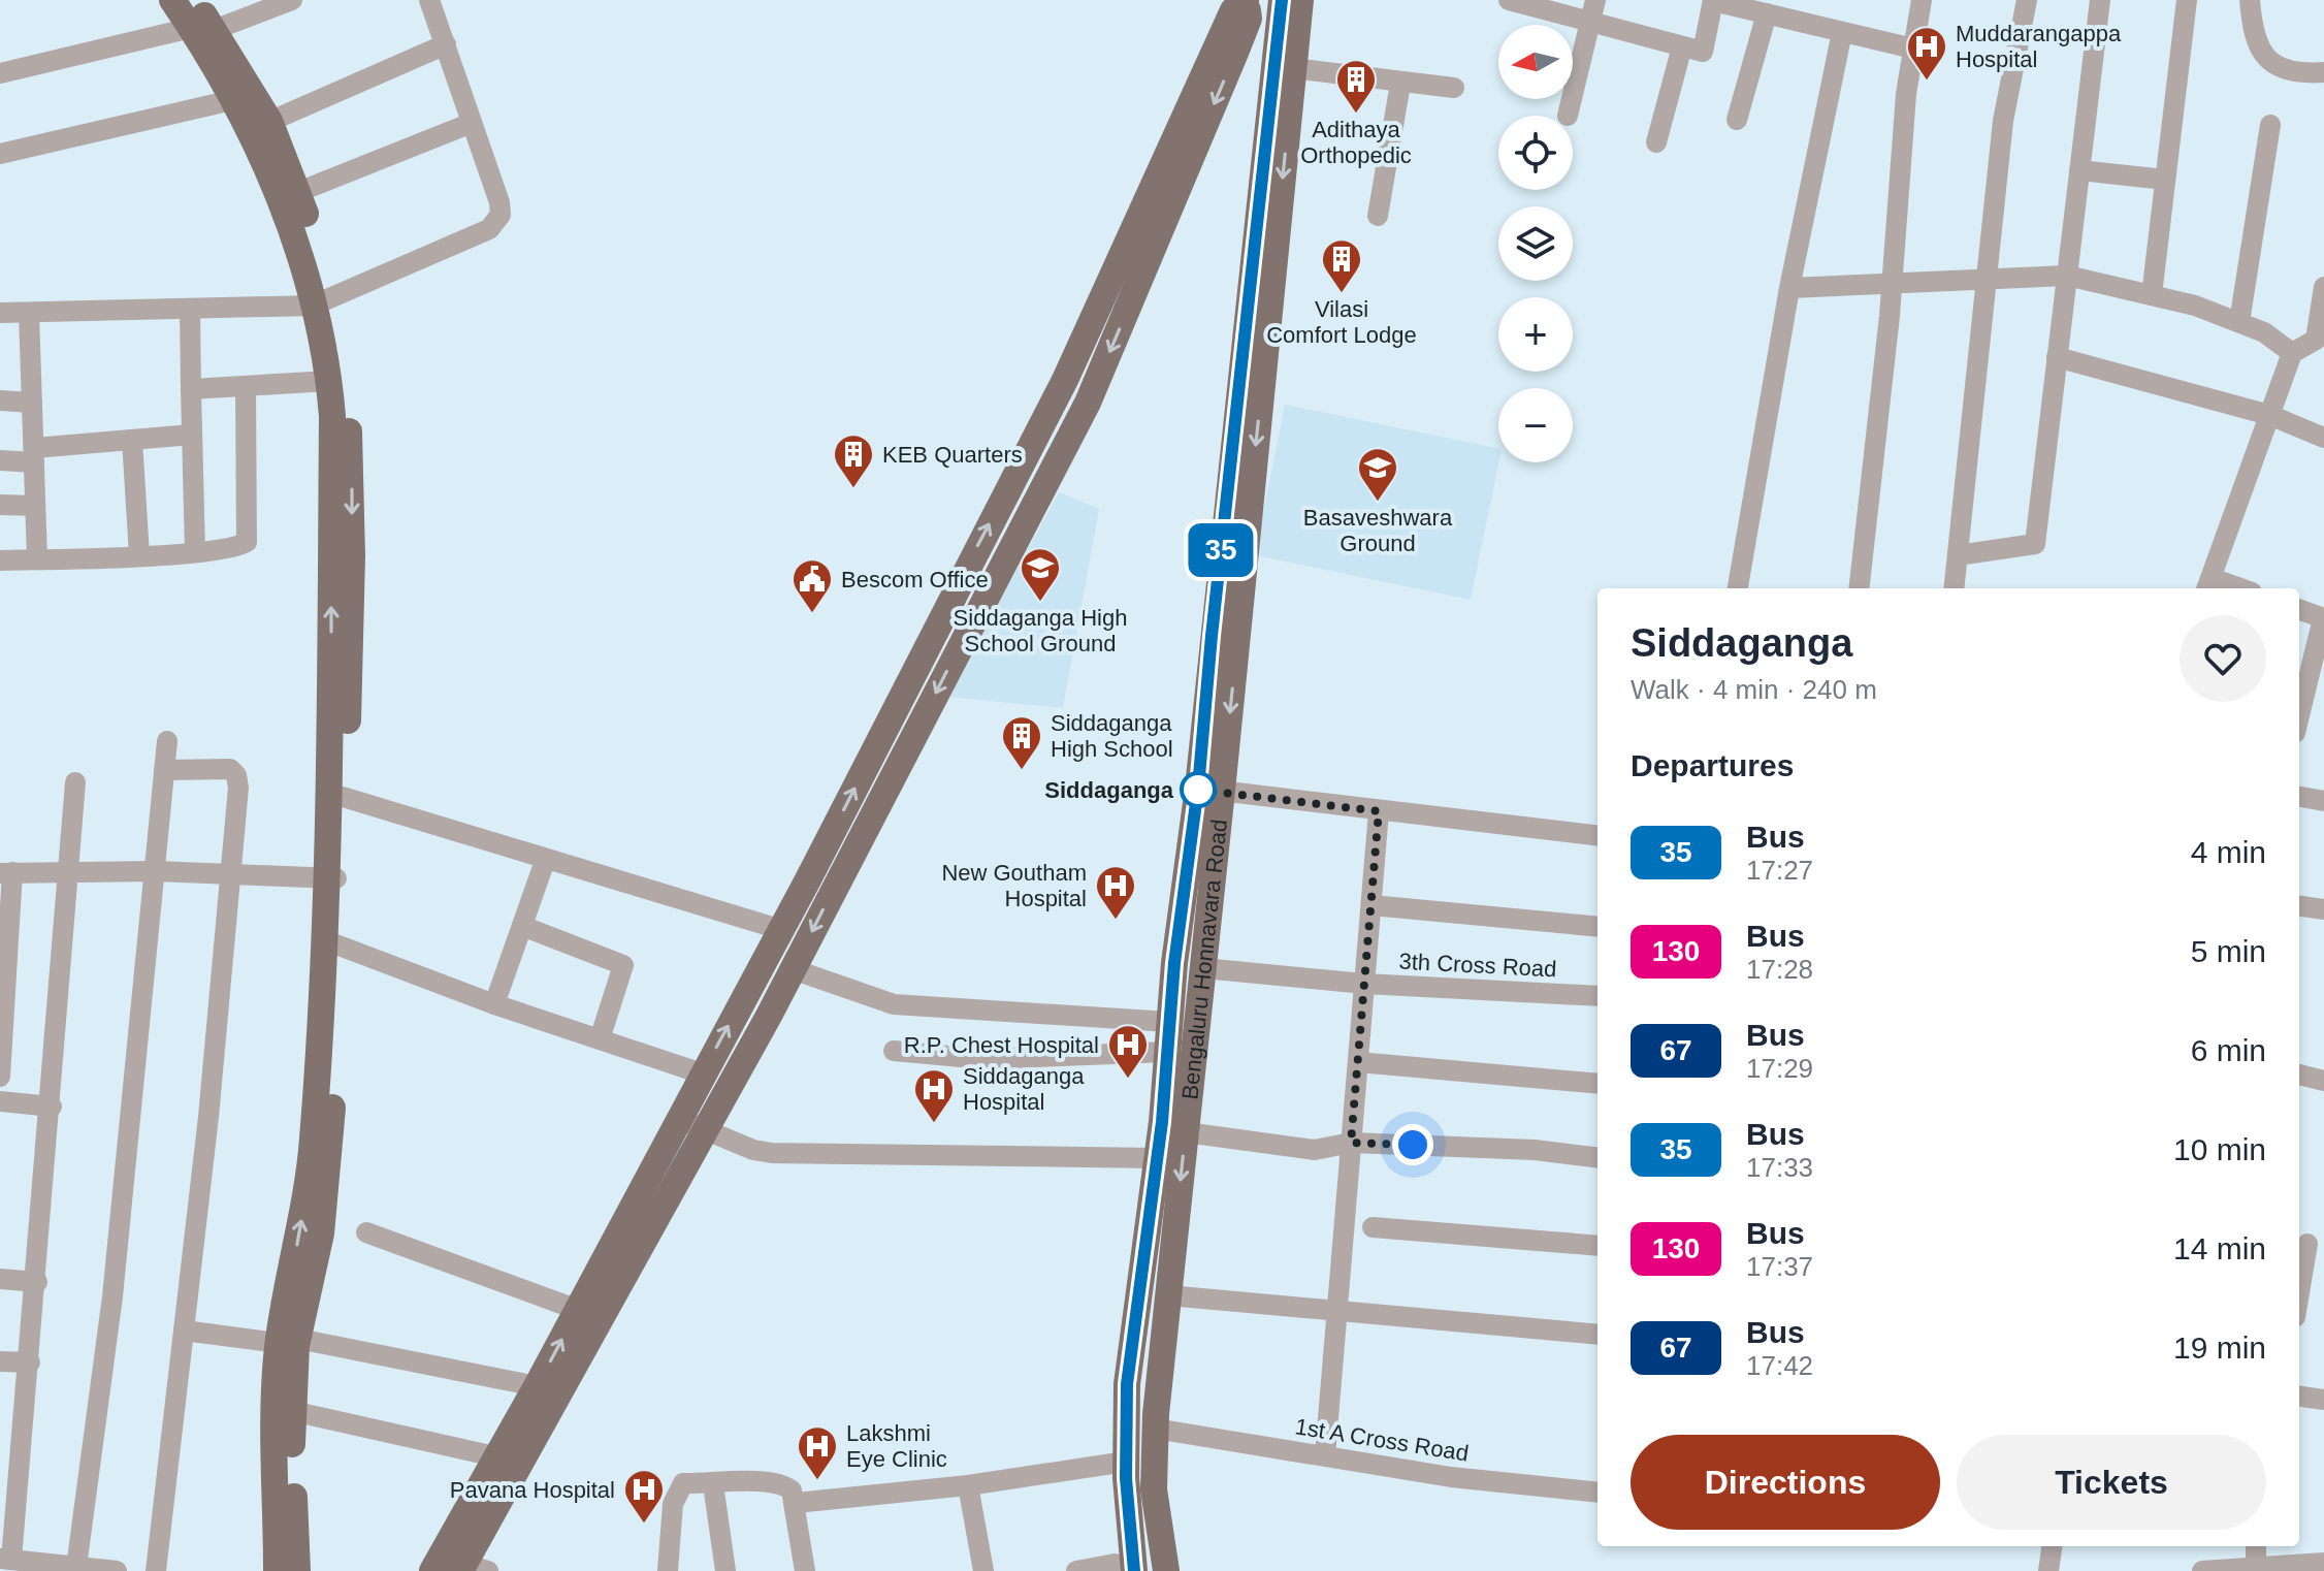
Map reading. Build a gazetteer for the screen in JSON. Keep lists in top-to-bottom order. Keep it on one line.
{"streets":{"main road":["Bengaluru Honnavara Road"],"street":["3th Cross Road","1st A Cross Road"]},"crossings":[["Bengaluru Honnavara Road","3th Cross Road"],["Bengaluru Honnavara Road","1st A Cross Road"]],"places":{"hospital":["Muddarangappa Hospital","New Goutham Hospital","R.P. Chest Hospital","Siddaganga Hospital","Lakshmi Eye Clinic","Pavana Hospital"],"building":["Adithaya Orthopedic","Vilasi Comfort Lodge","KEB Quarters","Siddaganga High School"],"school or university":["Basaveshwara Ground","Siddaganga High School Ground"],"public building":["Bescom Office"],"other":["Siddaganga"]},"lines":["bus line 35"],"north":"left","page":{"on_map":"35","map_buttons":["+","−"],"heading":[["Siddaganga","Walk · 4 min · 240 m"],"Departures"],"list":[{"mark":"35","name":"Bus","note":"17:27","value":"4 min"},{"mark":"130","name":"Bus","note":"17:28","value":"5 min"},{"mark":"67","name":"Bus","note":"17:29","value":"6 min"},{"mark":"35","name":"Bus","note":"17:33","value":"10 min"},{"mark":"130","name":"Bus","note":"17:37","value":"14 min"},{"mark":"67","name":"Bus","note":"17:42","value":"19 min"}],"buttons":["Directions","Tickets"]}}
